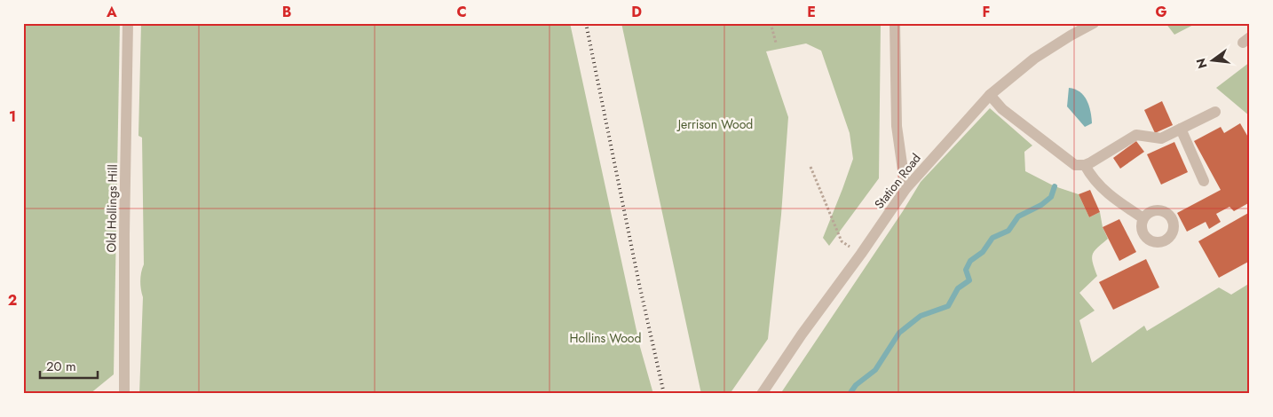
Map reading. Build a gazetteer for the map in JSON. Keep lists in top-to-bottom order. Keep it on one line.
{"streets":{"street":["Station Road","Old Hollings Hill"]},"parks":["Jerrison Wood","Hollins Wood"],"scale_bar":"20 m","north":"left","grid":{"columns":["A","B","C","D","E","F","G"],"rows":["1","2"]}}
